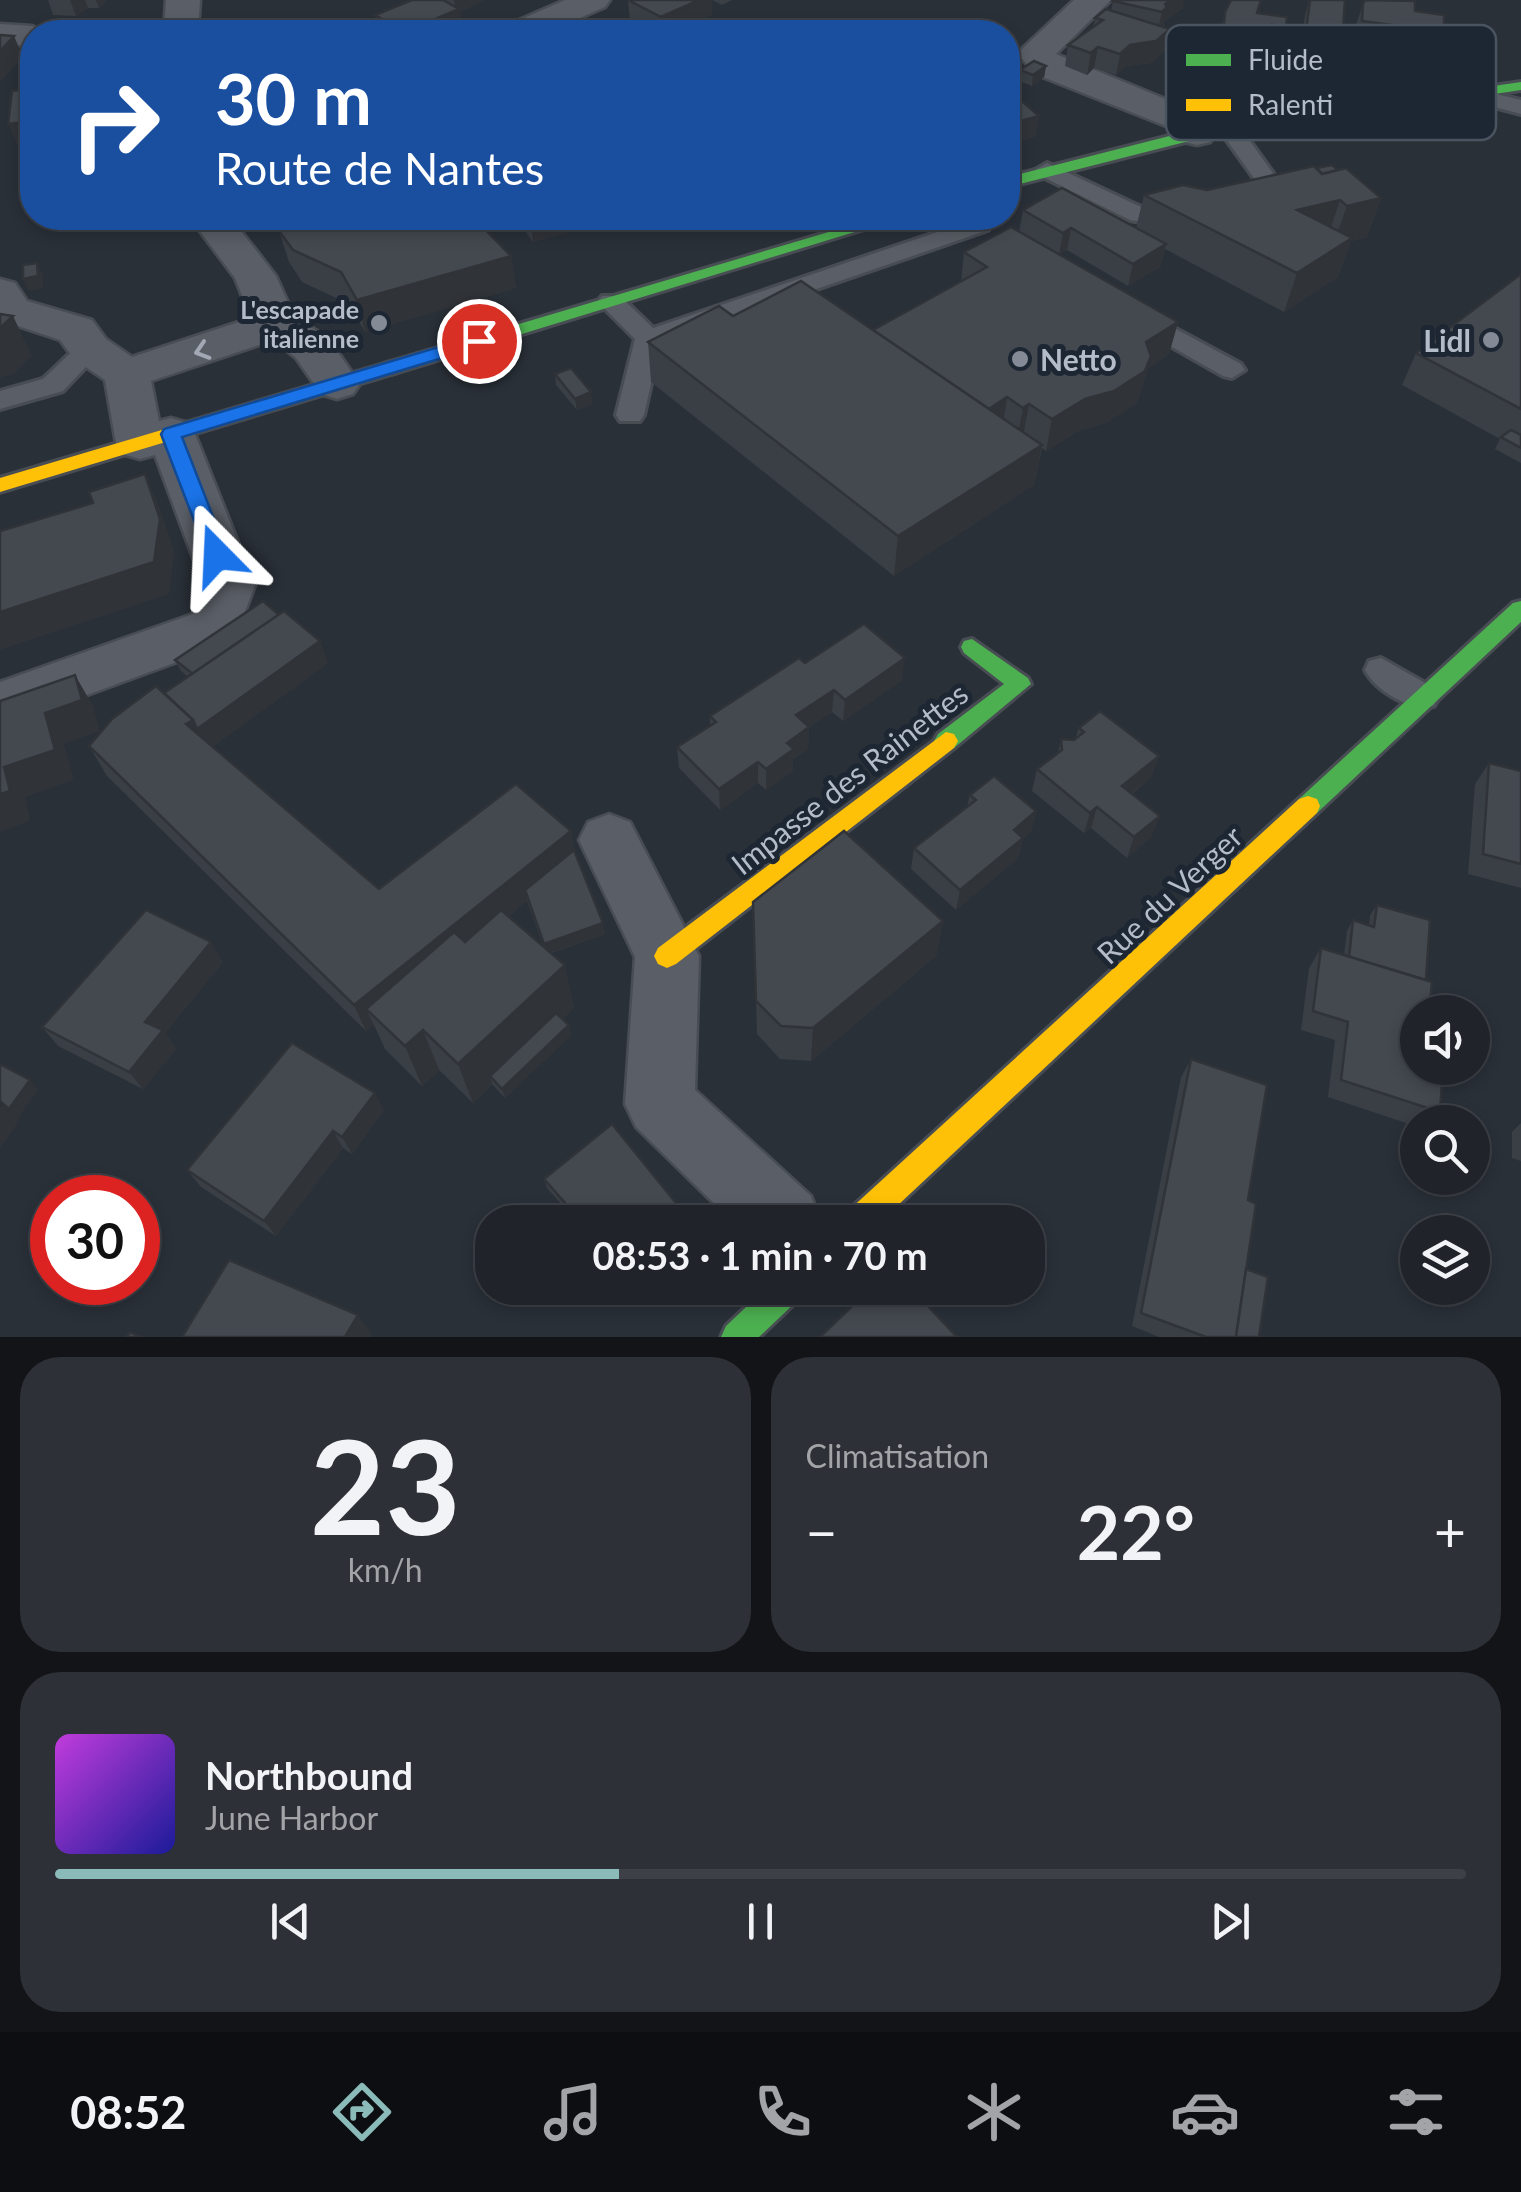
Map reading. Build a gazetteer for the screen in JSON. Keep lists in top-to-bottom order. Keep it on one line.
{"streets":{"main road":["Impasse des Rainettes","Rue du Verger"]},"places":["L'escapade italienne","Lidl","Netto"],"legend":["Fluide","Ralenti"],"page":{"turn":["30 m","Route de Nantes"],"limit":"30","trip":"08:53 · 1 min · 70 m","tile":[["23","km/h"],"Climatisation"],"heat":["−","22°","+"],"song":["Northbound","June Harbor"],"tabs":"08:52"}}
